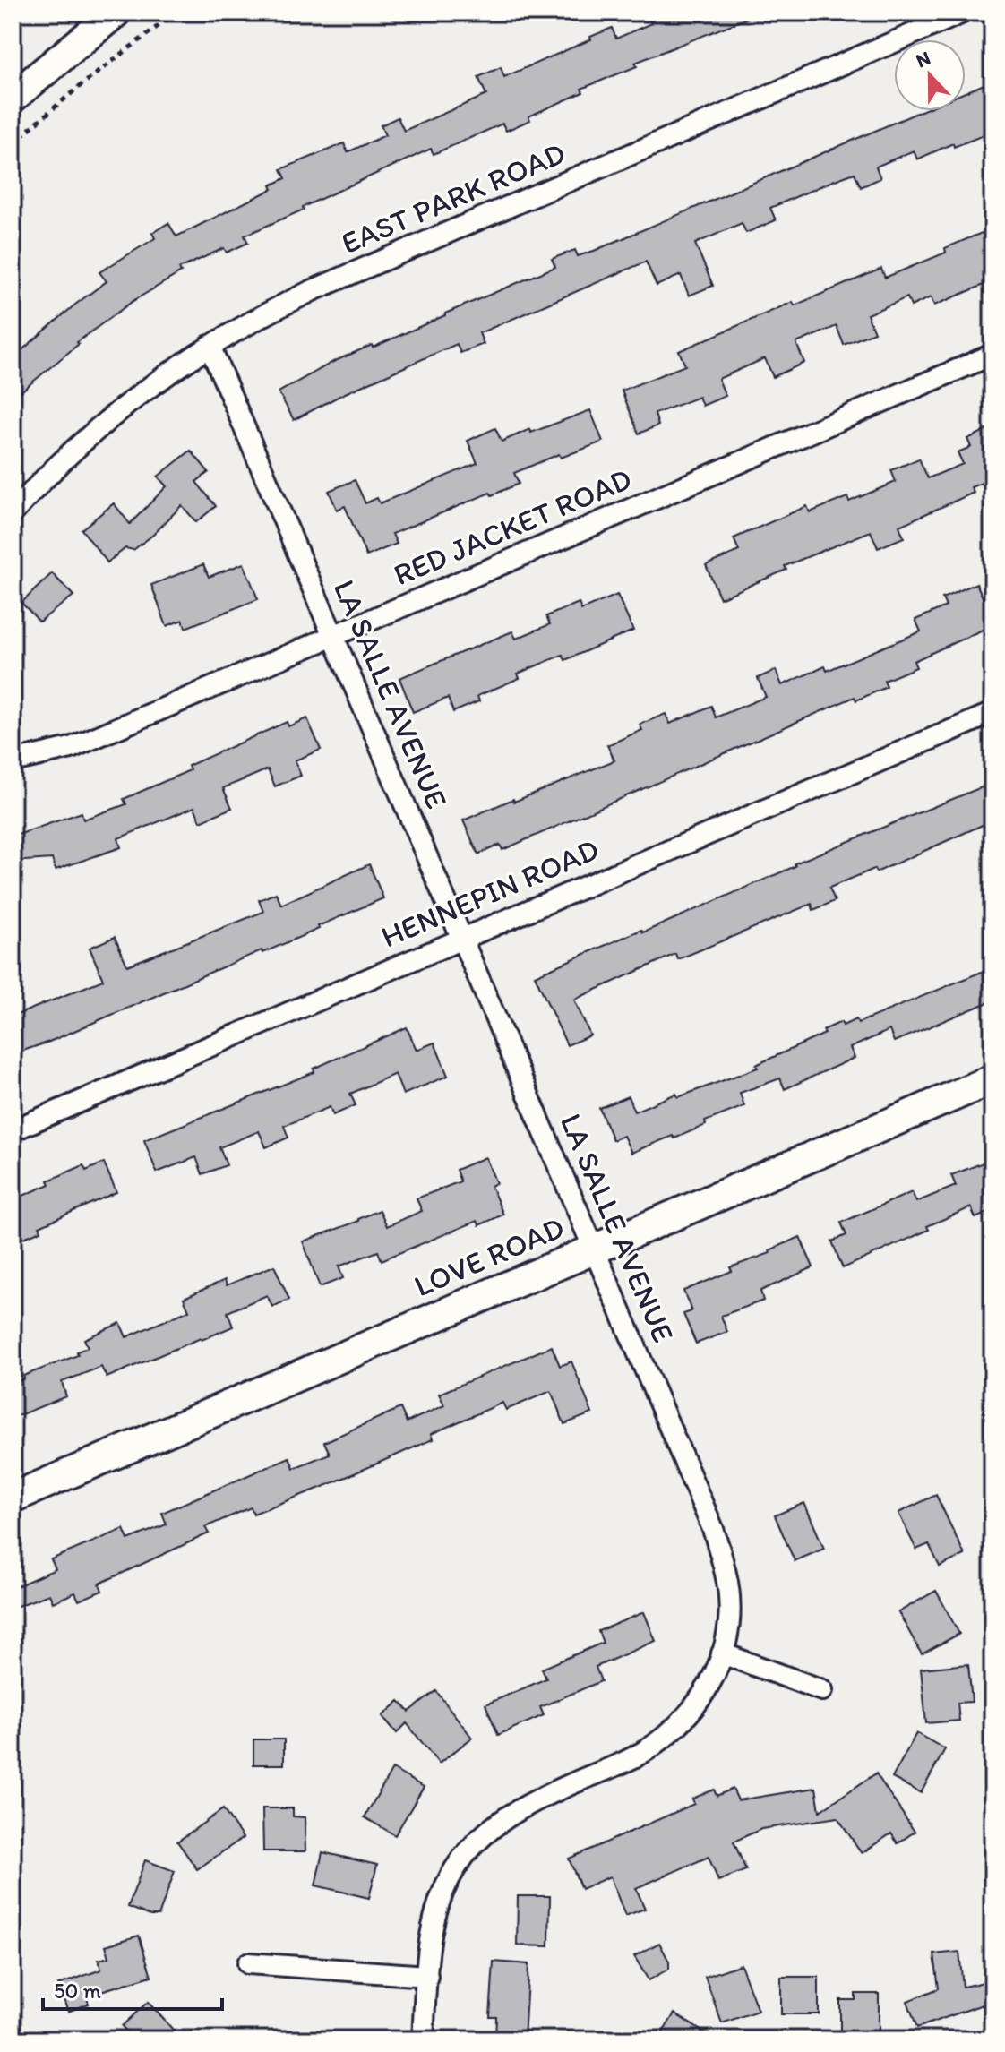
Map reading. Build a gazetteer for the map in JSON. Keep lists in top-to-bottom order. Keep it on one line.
{"streets":{"street":["EAST PARK ROAD","RED JACKET ROAD","LA SALLE AVENUE","HENNEPIN ROAD","LOVE ROAD"]},"crossings":[["EAST PARK ROAD","LA SALLE AVENUE"],["RED JACKET ROAD","LA SALLE AVENUE"],["LA SALLE AVENUE","HENNEPIN ROAD"],["LA SALLE AVENUE","LOVE ROAD"]],"scale_bar":"50 m","north":"top"}
